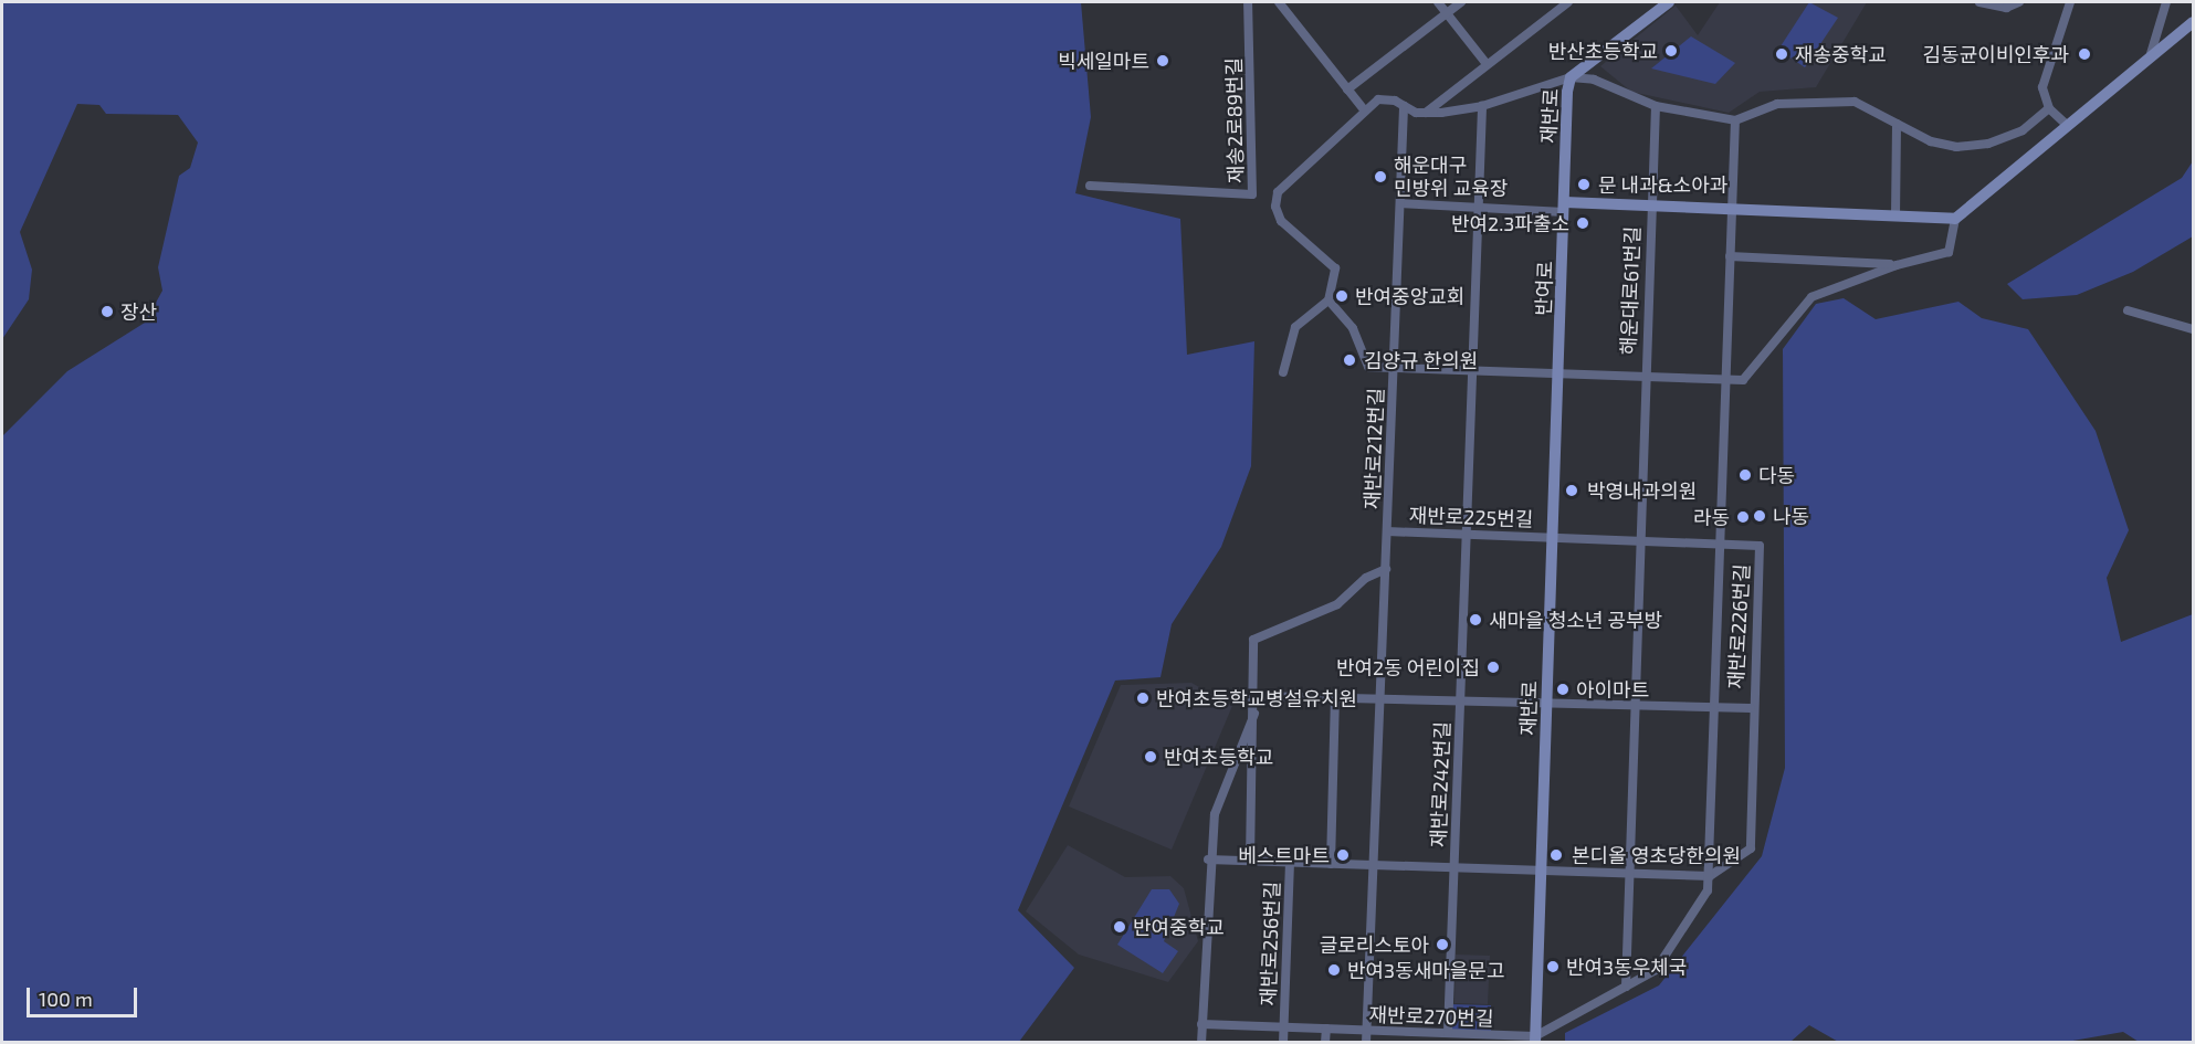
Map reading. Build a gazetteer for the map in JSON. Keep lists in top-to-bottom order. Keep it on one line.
{"streets":{"main road":["재반로","반여로","해운대로61번길"],"street":["재송2로89번길","재반로212번길","재반로225번길","재반로226번길","재반로242번길","재반로256번길","재반로270번길"]},"crossings":[["재반로","반여로"],["재반로","해운대로61번길"],["재반로","재반로212번길"],["재반로","재반로225번길"],["재반로","재반로226번길"],["재반로","재반로242번길"],["재반로","재반로256번길"],["재반로","재반로270번길"],["반여로","해운대로61번길"],["반여로","재반로212번길"],["해운대로61번길","재반로212번길"],["해운대로61번길","재반로226번길"],["재반로212번길","재반로225번길"],["재반로225번길","재반로226번길"],["재반로226번길","재반로242번길"],["재반로226번길","재반로256번길"],["재반로242번길","재반로256번길"],["재반로256번길","재반로270번길"]],"places":["반산초등학교","재송중학교","김동균이비인후과","빅세일마트","해운대구 민방위 교육장","문 내과&소아과","반여2.3파출소","반여중앙교회","장산","김양규 한의원","다동","박영내과의원","나동","라동","새마을 청소년 공부방","반여2동 어린이집","아이마트","반여초등학교병설유치원","반여초등학교","베스트마트","본디올 영초당한의원","반여중학교","글로리스토아","반여3동우체국","반여3동새마을문고"],"scale_bar":"100 m"}
